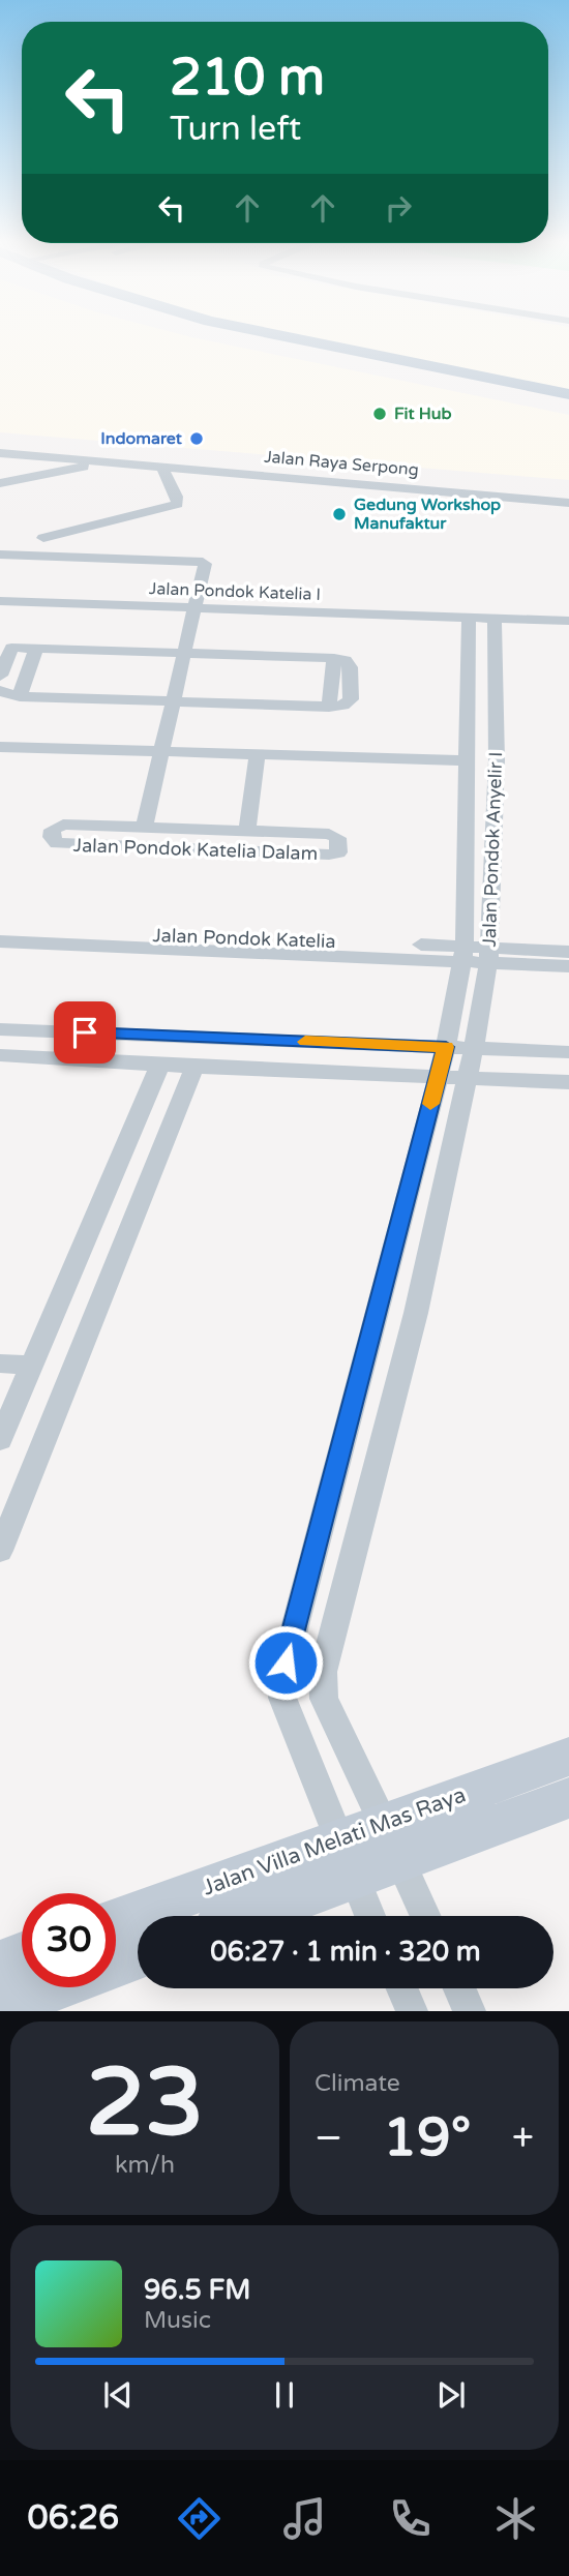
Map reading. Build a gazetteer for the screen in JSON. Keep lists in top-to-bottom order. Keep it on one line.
{"streets":{"street":["Jalan Raya Serpong","Jalan Pondok Katelia I","Jalan Pondok Katelia Dalam","Jalan Pondok Anyelir I","Jalan Pondok Katelia","Jalan Villa Melati Mas Raya"]},"crossings":[["Jalan Pondok Katelia I","Jalan Pondok Anyelir I"],["Jalan Pondok Anyelir I","Jalan Pondok Katelia"]],"places":["Fit Hub","Indomaret","Gedung Workshop Manufaktur"],"page":{"turn":["210 m","Turn left"],"limit":"30","trip":"06:27 · 1 min · 320 m","tile":[["23","km/h"],"Climate"],"heat":["−","19°","+"],"song":["96.5 FM","Music"],"tabs":"06:26"}}
